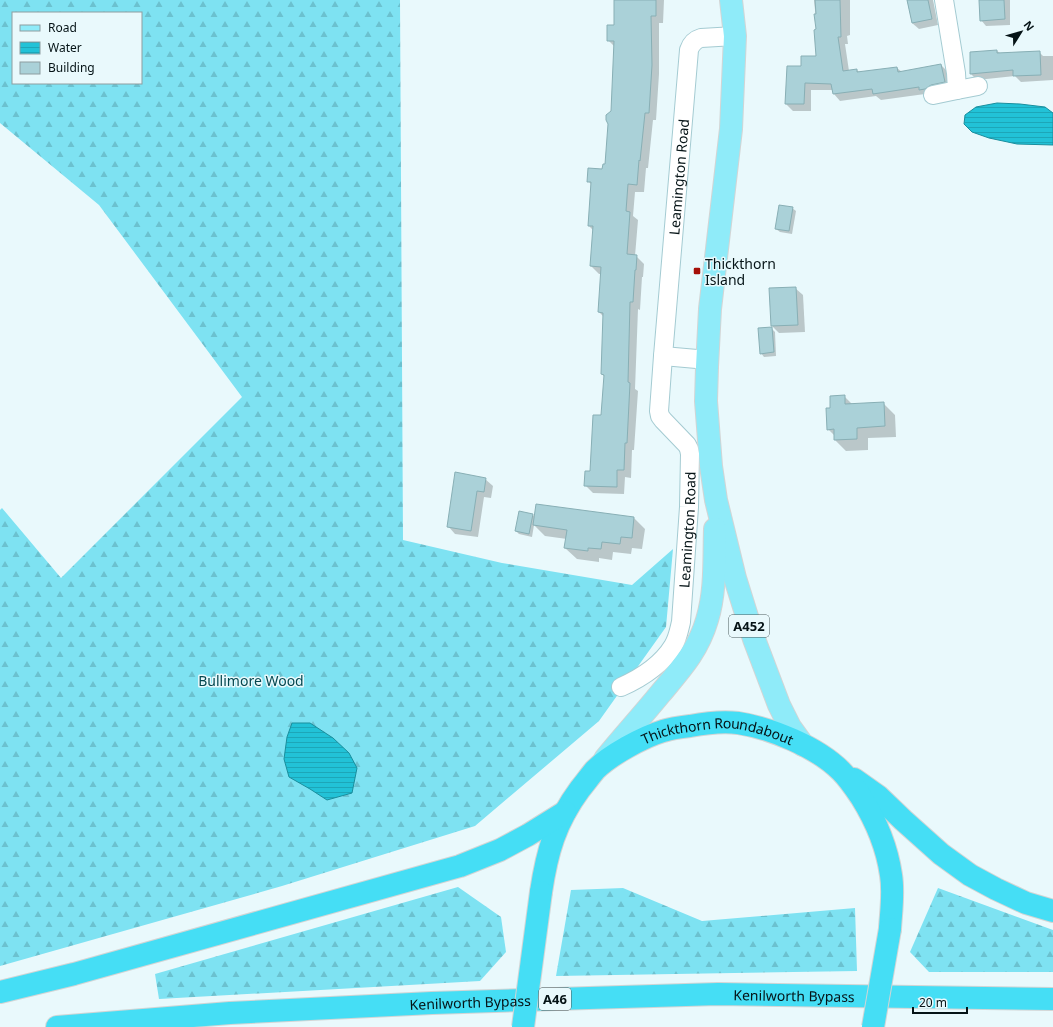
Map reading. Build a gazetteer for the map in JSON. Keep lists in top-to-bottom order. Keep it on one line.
{"streets":{"highway":["Thickthorn Roundabout","Kenilworth Bypass","A46"],"main road":["Leamington Road","A452"]},"crossings":[["Leamington Road","Thickthorn Roundabout"]],"parks":["Bullimore Wood"],"places":{"transit":["Thickthorn Island"]},"legend":["Road","Water","Building"],"scale_bar":"20 m","north":"top right"}
